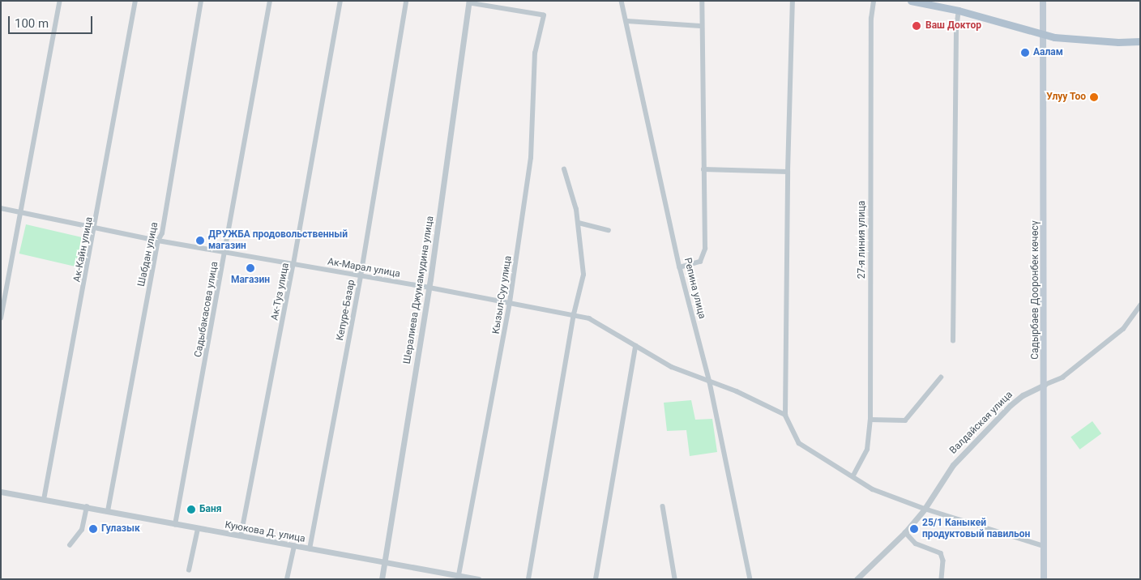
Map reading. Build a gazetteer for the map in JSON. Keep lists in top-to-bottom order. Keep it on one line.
{"streets":{"main road":["Садырбаев Дооронбек көчөсү"],"street":["27-я линия улица","Ак-Кайн улица","Шабдан улица","Ак-Марал улица","Репина улица","Шералиева Джумамудина улица","Ак-Туз улица","Кызыл-Суу улица","Садыбакасова улица","Кепуре-Базар","Валдайская улица","Куюкова Д. улица"]},"crossings":[["Ак-Кайн улица","Ак-Марал улица"],["Ак-Кайн улица","Куюкова Д. улица"],["Шабдан улица","Ак-Марал улица"],["Шабдан улица","Куюкова Д. улица"],["Ак-Марал улица","Репина улица"],["Ак-Марал улица","Шералиева Джумамудина улица"],["Ак-Марал улица","Ак-Туз улица"],["Ак-Марал улица","Кызыл-Суу улица"],["Ак-Марал улица","Садыбакасова улица"],["Ак-Марал улица","Кепуре-Базар"],["Шералиева Джумамудина улица","Кызыл-Суу улица"],["Шералиева Джумамудина улица","Куюкова Д. улица"],["Садырбаев Дооронбек көчөсү","Валдайская улица"],["Ак-Туз улица","Куюкова Д. улица"],["Кызыл-Суу улица","Куюкова Д. улица"],["Садыбакасова улица","Куюкова Д. улица"],["Кепуре-Базар","Куюкова Д. улица"]],"places":["Ваш Доктор","Аалам","Улуу Тоо","ДРУЖБА продовольственный магазин","Магазин","Баня","Гулазык","25/1 Каныкей продуктовый павильон"],"scale_bar":"100 m"}
